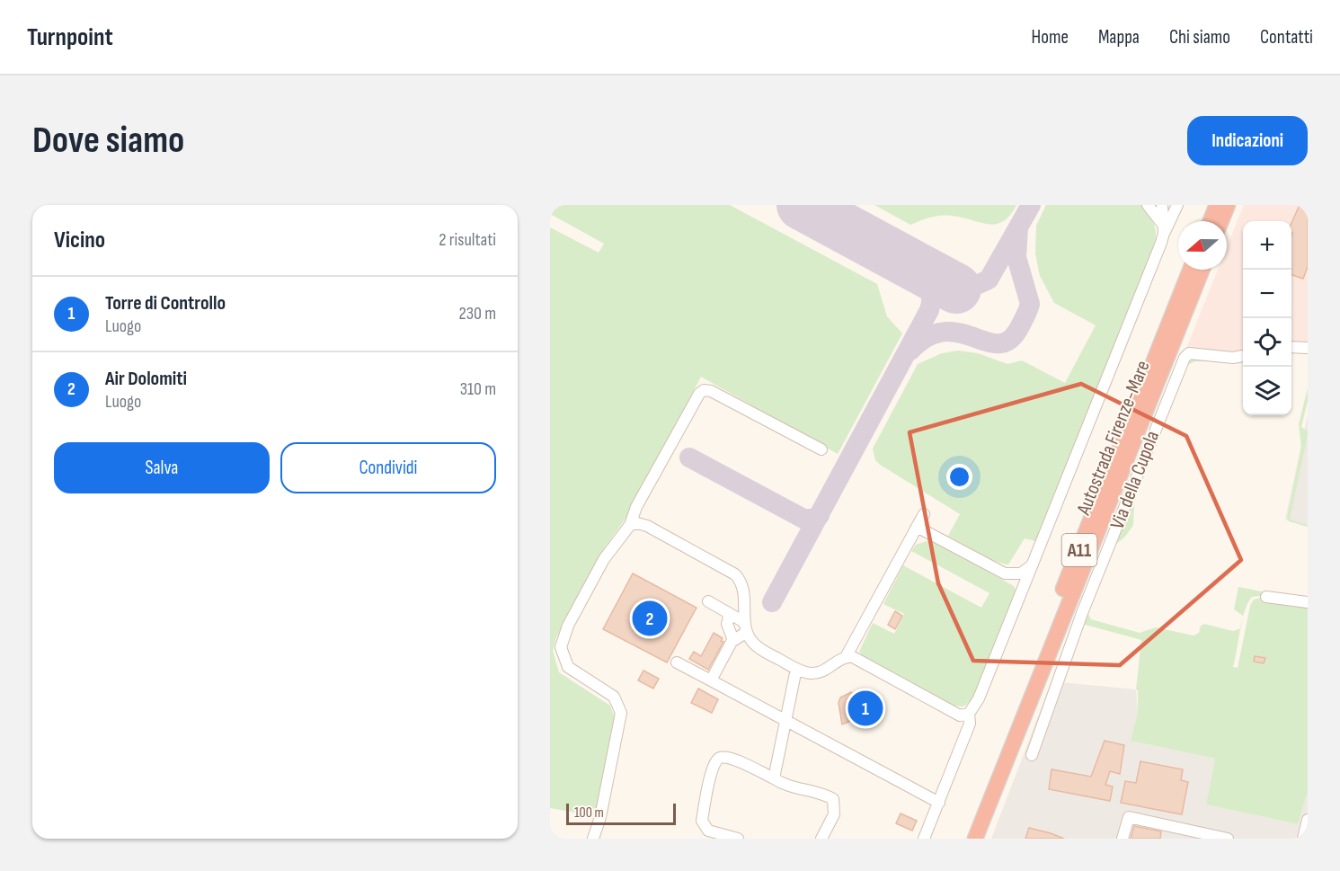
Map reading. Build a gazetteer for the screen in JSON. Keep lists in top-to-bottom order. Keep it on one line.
{"streets":{"highway":["Autostrada Firenze-Mare","A11"],"street":["Via della Cupola"]},"scale_bar":"100 m","north":"left","page":{"header":"Turnpoint","nav":["Home","Mappa","Chi siamo","Contatti"],"buttons":["Indicazioni",["Salva","Condividi"]],"title":"Dove siamo","heading":["Vicino","2 risultati"],"map_buttons":["+","−"],"list":[{"mark":"1","name":"Torre di Controllo","note":"Luogo","value":"230 m"},{"mark":"2","name":"Air Dolomiti","note":"Luogo","value":"310 m"}],"pins":["2","1"],"scale":"100 m"}}
